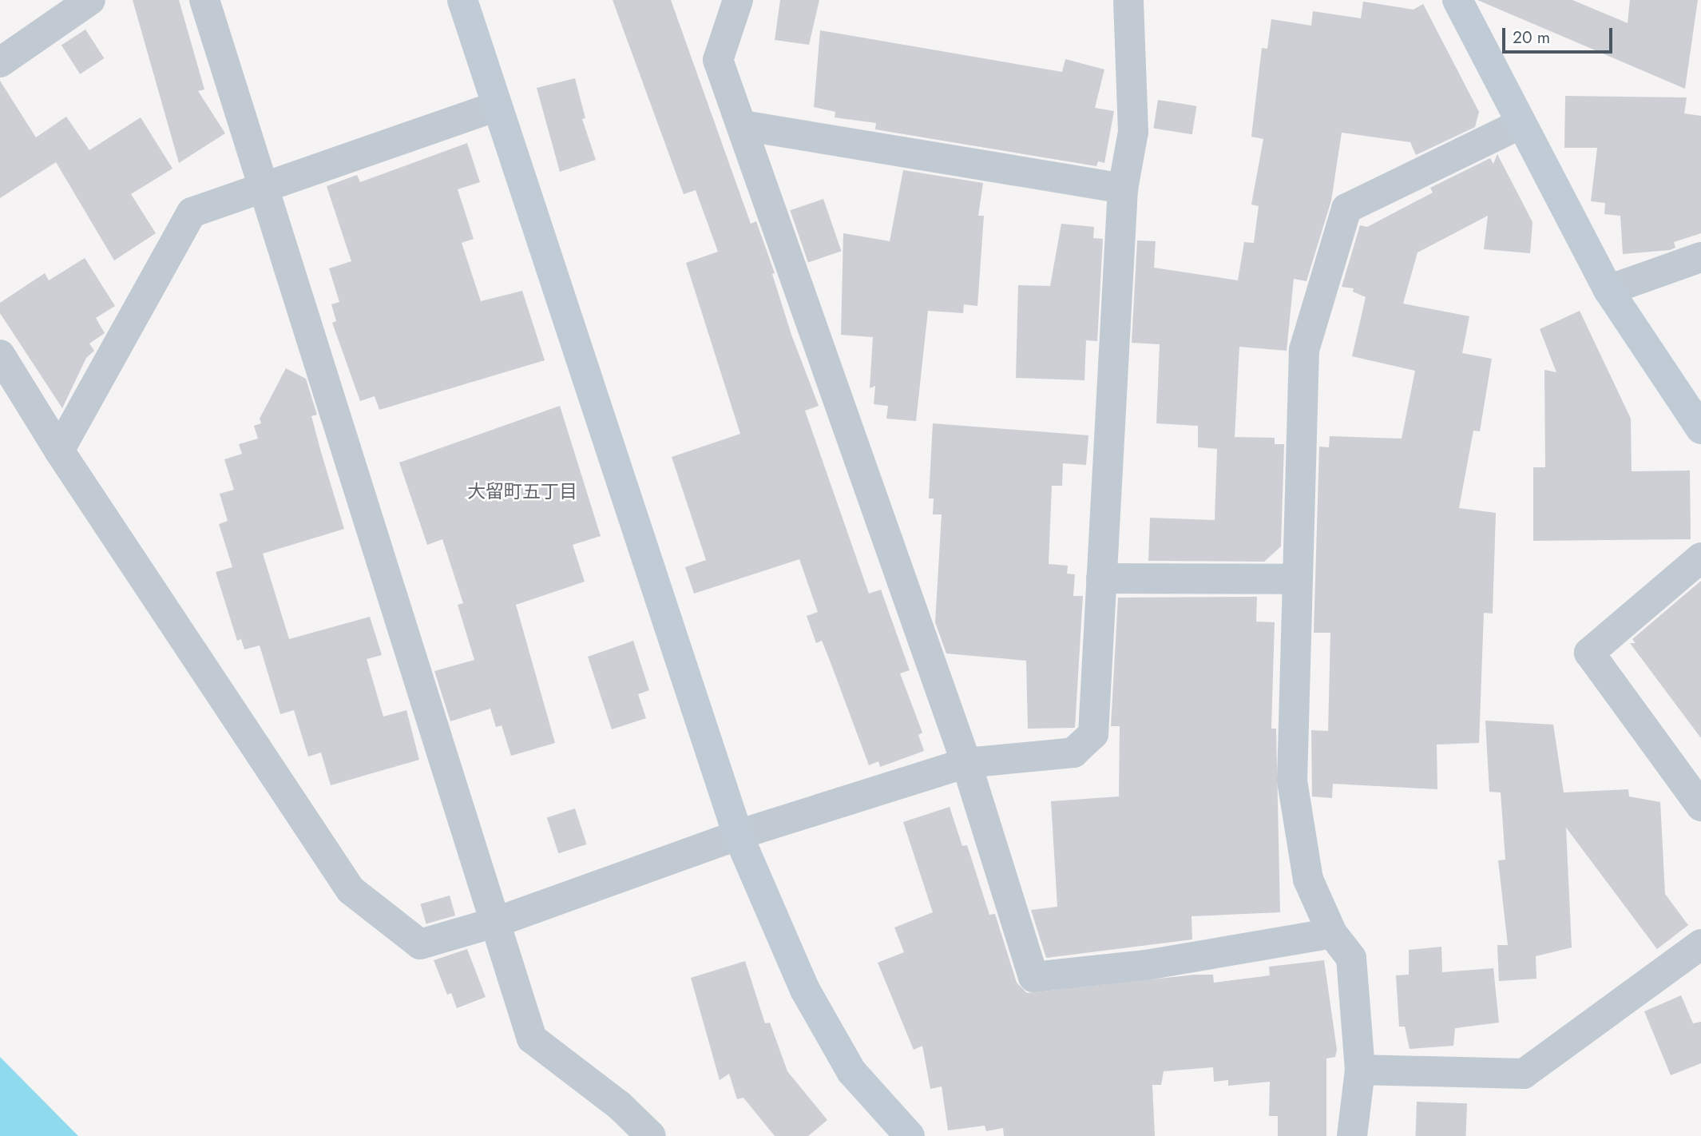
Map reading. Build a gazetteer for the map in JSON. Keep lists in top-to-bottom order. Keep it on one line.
{"districts":["大留町五丁目"],"scale_bar":"20 m"}
